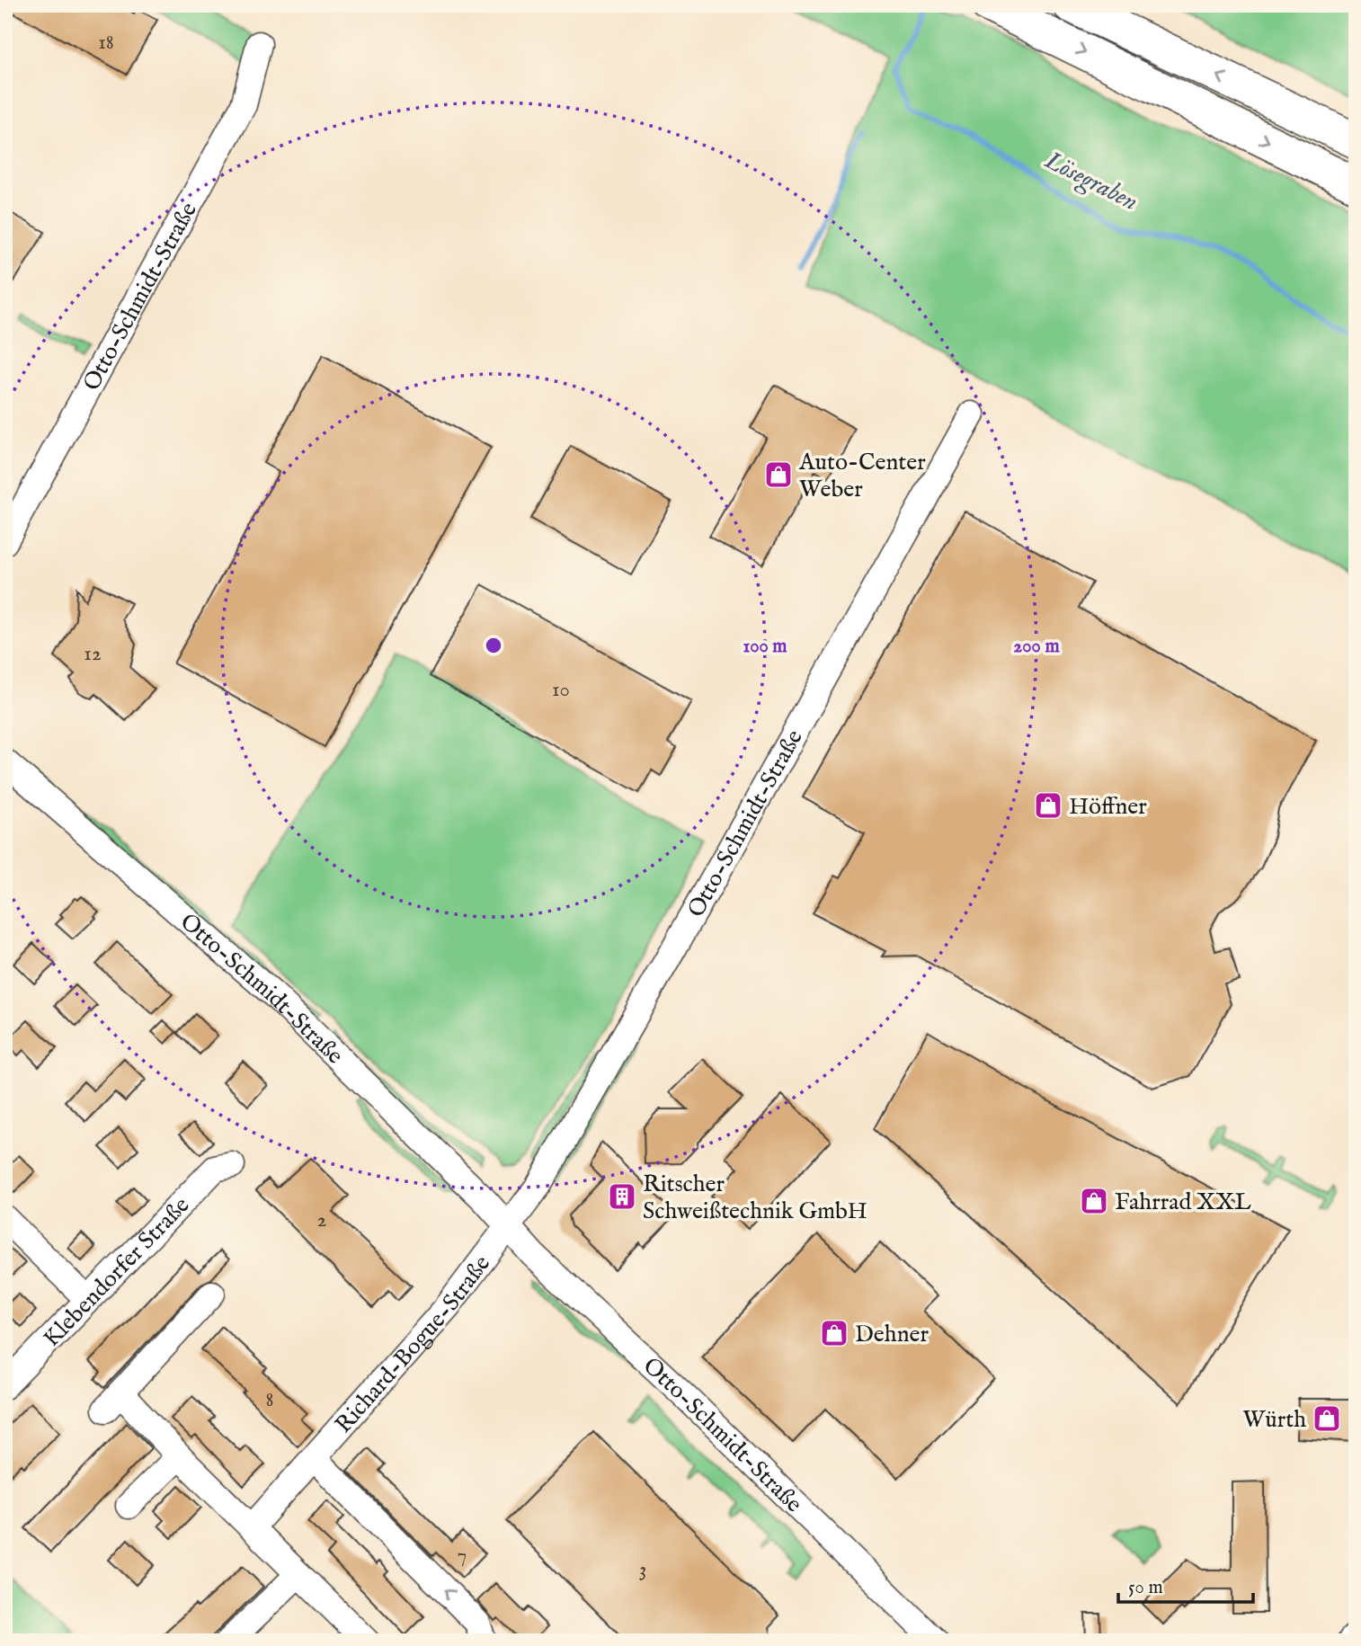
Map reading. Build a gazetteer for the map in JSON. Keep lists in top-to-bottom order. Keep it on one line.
{"streets":{"street":["Otto-Schmidt-Straße","Klebendorfer Straße","Richard-Bogue-Straße"]},"crossings":[["Otto-Schmidt-Straße","Richard-Bogue-Straße"]],"water":["Lösegraben"],"places":{"shop":["Auto-Center Weber","Höffner","Fahrrad XXL","Dehner","Würth"],"building":["Ritscher Schweißtechnik GmbH"]},"house_numbers":["18","12","10","2","8","7","3"],"scale_bar":"50 m","rings":["100 m","200 m"]}
